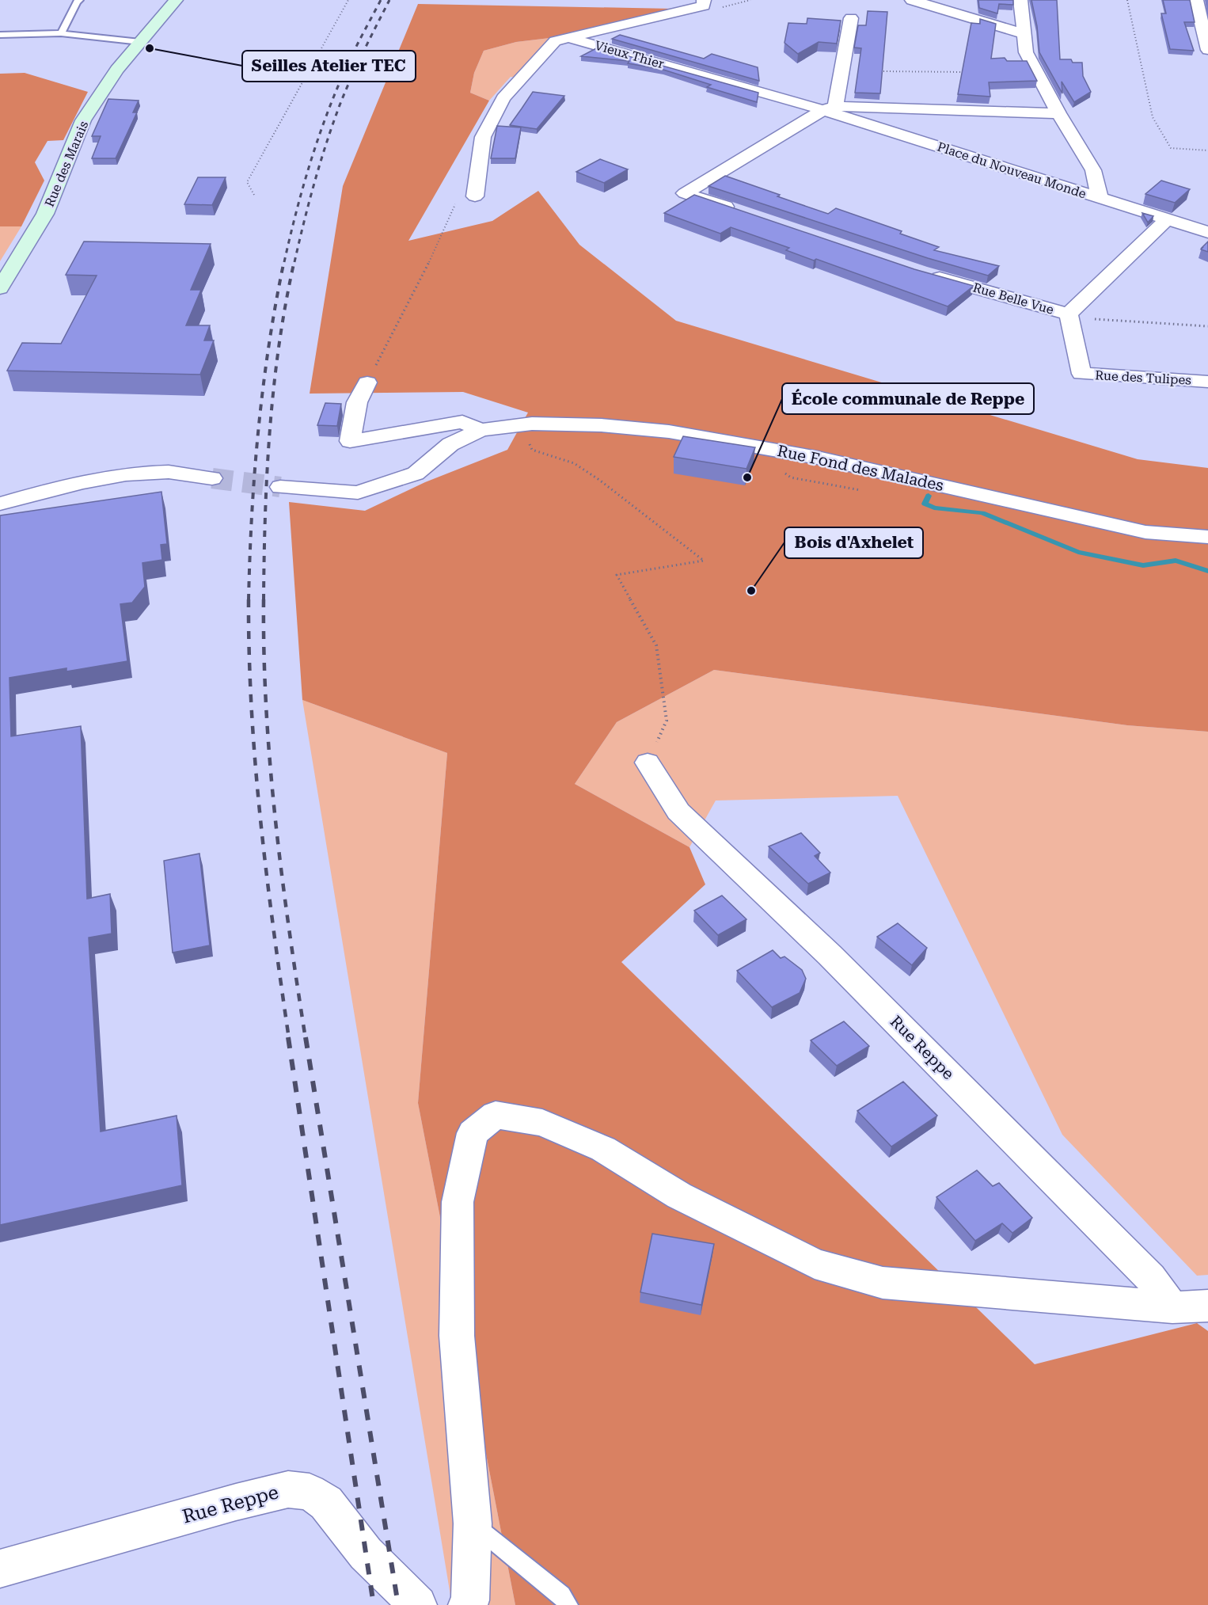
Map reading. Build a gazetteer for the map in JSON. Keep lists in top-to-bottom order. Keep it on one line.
{"streets":{"main road":["Rue des Marais"],"street":["Vieux Thier","Place du Nouveau Monde","Rue Belle Vue","Rue des Tulipes","Rue Fond des Malades","Rue Reppe"]},"crossings":[["Vieux Thier","Place du Nouveau Monde"],["Rue Belle Vue","Rue des Tulipes"]],"places":["Seilles Atelier TEC","École communale de Reppe","Bois d'Axhelet"]}
